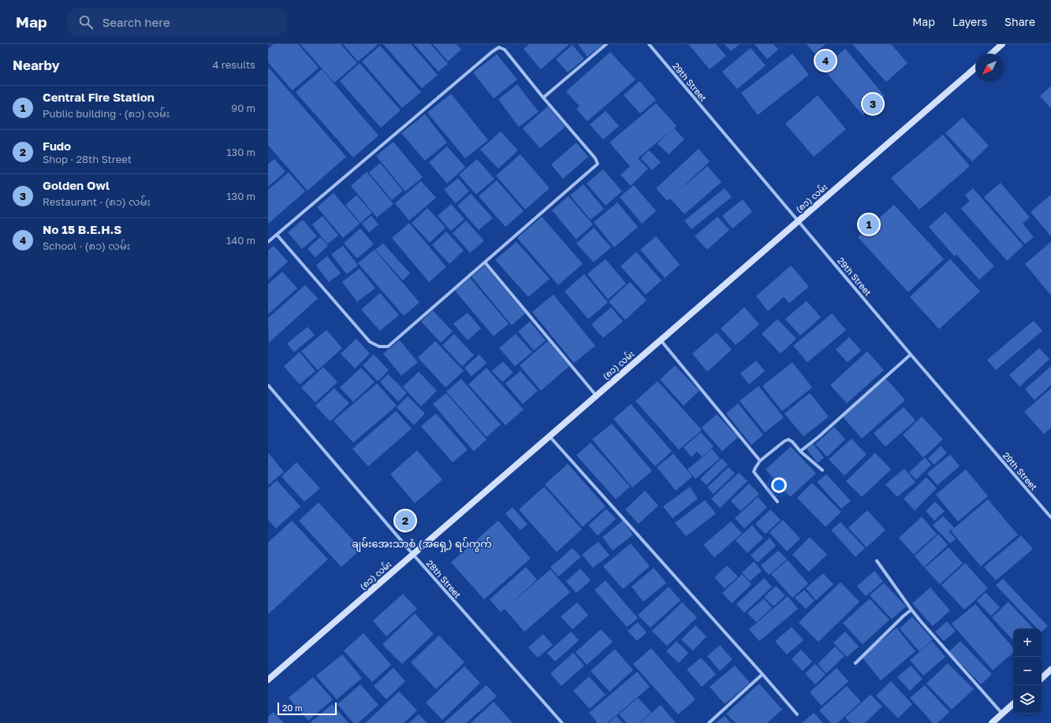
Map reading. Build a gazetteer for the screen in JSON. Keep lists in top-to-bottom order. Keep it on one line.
{"streets":{"street":["29th Street","(၈၁) လမ်း","28th Street"]},"crossings":[["29th Street","(၈၁) လမ်း"],["(၈၁) လမ်း","28th Street"]],"districts":["ချမ်းအေးသာစံ (အရှေ့) ရပ်ကွက်"],"scale_bar":"20 m","north":"bottom left","page":{"header":"Map","search":"Search here","nav":["Map","Layers","Share"],"heading":["Nearby","4 results"],"pins":["4","3","1","2"],"list":[{"mark":"1","name":"Central Fire Station","note":"Public building · (၈၁) လမ်း","value":"90 m"},{"mark":"2","name":"Fudo","note":"Shop · 28th Street","value":"130 m"},{"mark":"3","name":"Golden Owl","note":"Restaurant · (၈၁) လမ်း","value":"130 m"},{"mark":"4","name":"No 15 B.E.H.S","note":"School · (၈၁) လမ်း","value":"140 m"}],"map_buttons":["+","−"],"scale":"20 m"}}
